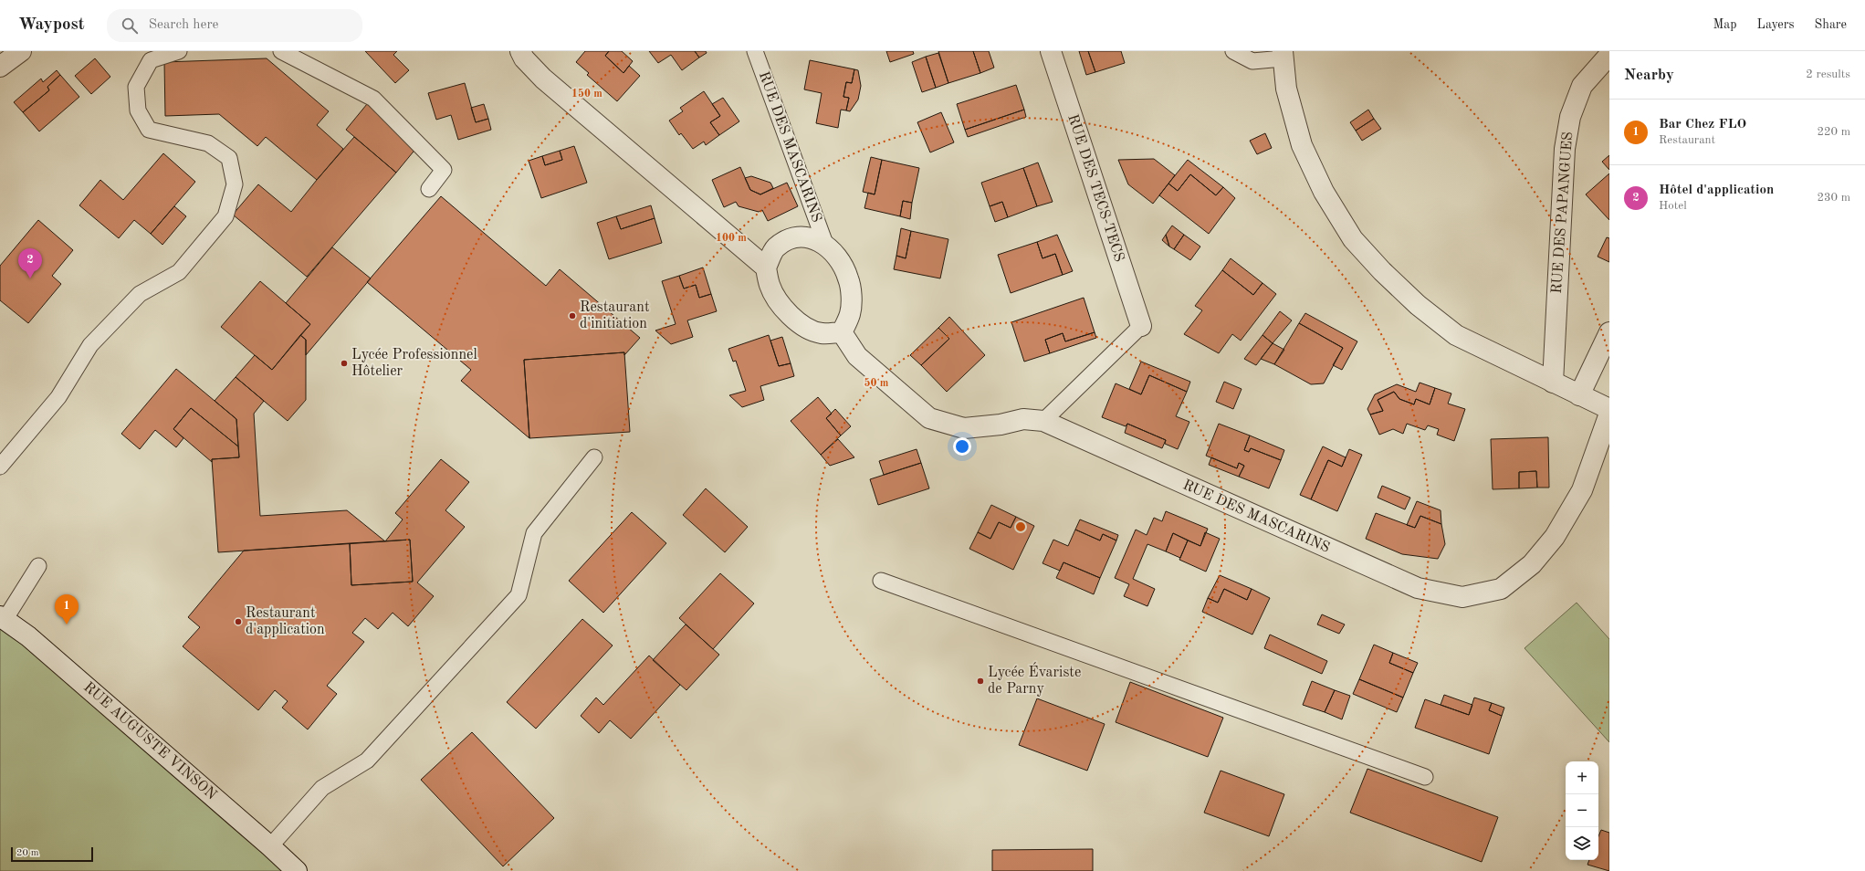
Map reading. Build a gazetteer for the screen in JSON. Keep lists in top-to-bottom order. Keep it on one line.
{"streets":{"street":["RUE DES MASCARINS","RUE DES TECS-TECS","RUE DES PAPANGUES","RUE AUGUSTE VINSON"]},"places":["Restaurant d'initiation","Lycée Professionnel Hôtelier","Restaurant d'application","Lycée Évariste de Parny"],"scale_bar":"20 m","page":{"header":"Waypost","search":"Search here","nav":["Map","Layers","Share"],"heading":["Nearby","2 results"],"list":[{"mark":"1","name":"Bar Chez FLO","note":"Restaurant","value":"220 m"},{"mark":"2","name":"Hôtel d'application","note":"Hotel","value":"230 m"}],"pins":["2","1"],"map_buttons":["+","−"],"scale":"20 m"},"rings":["150 m","100 m","50 m"]}
